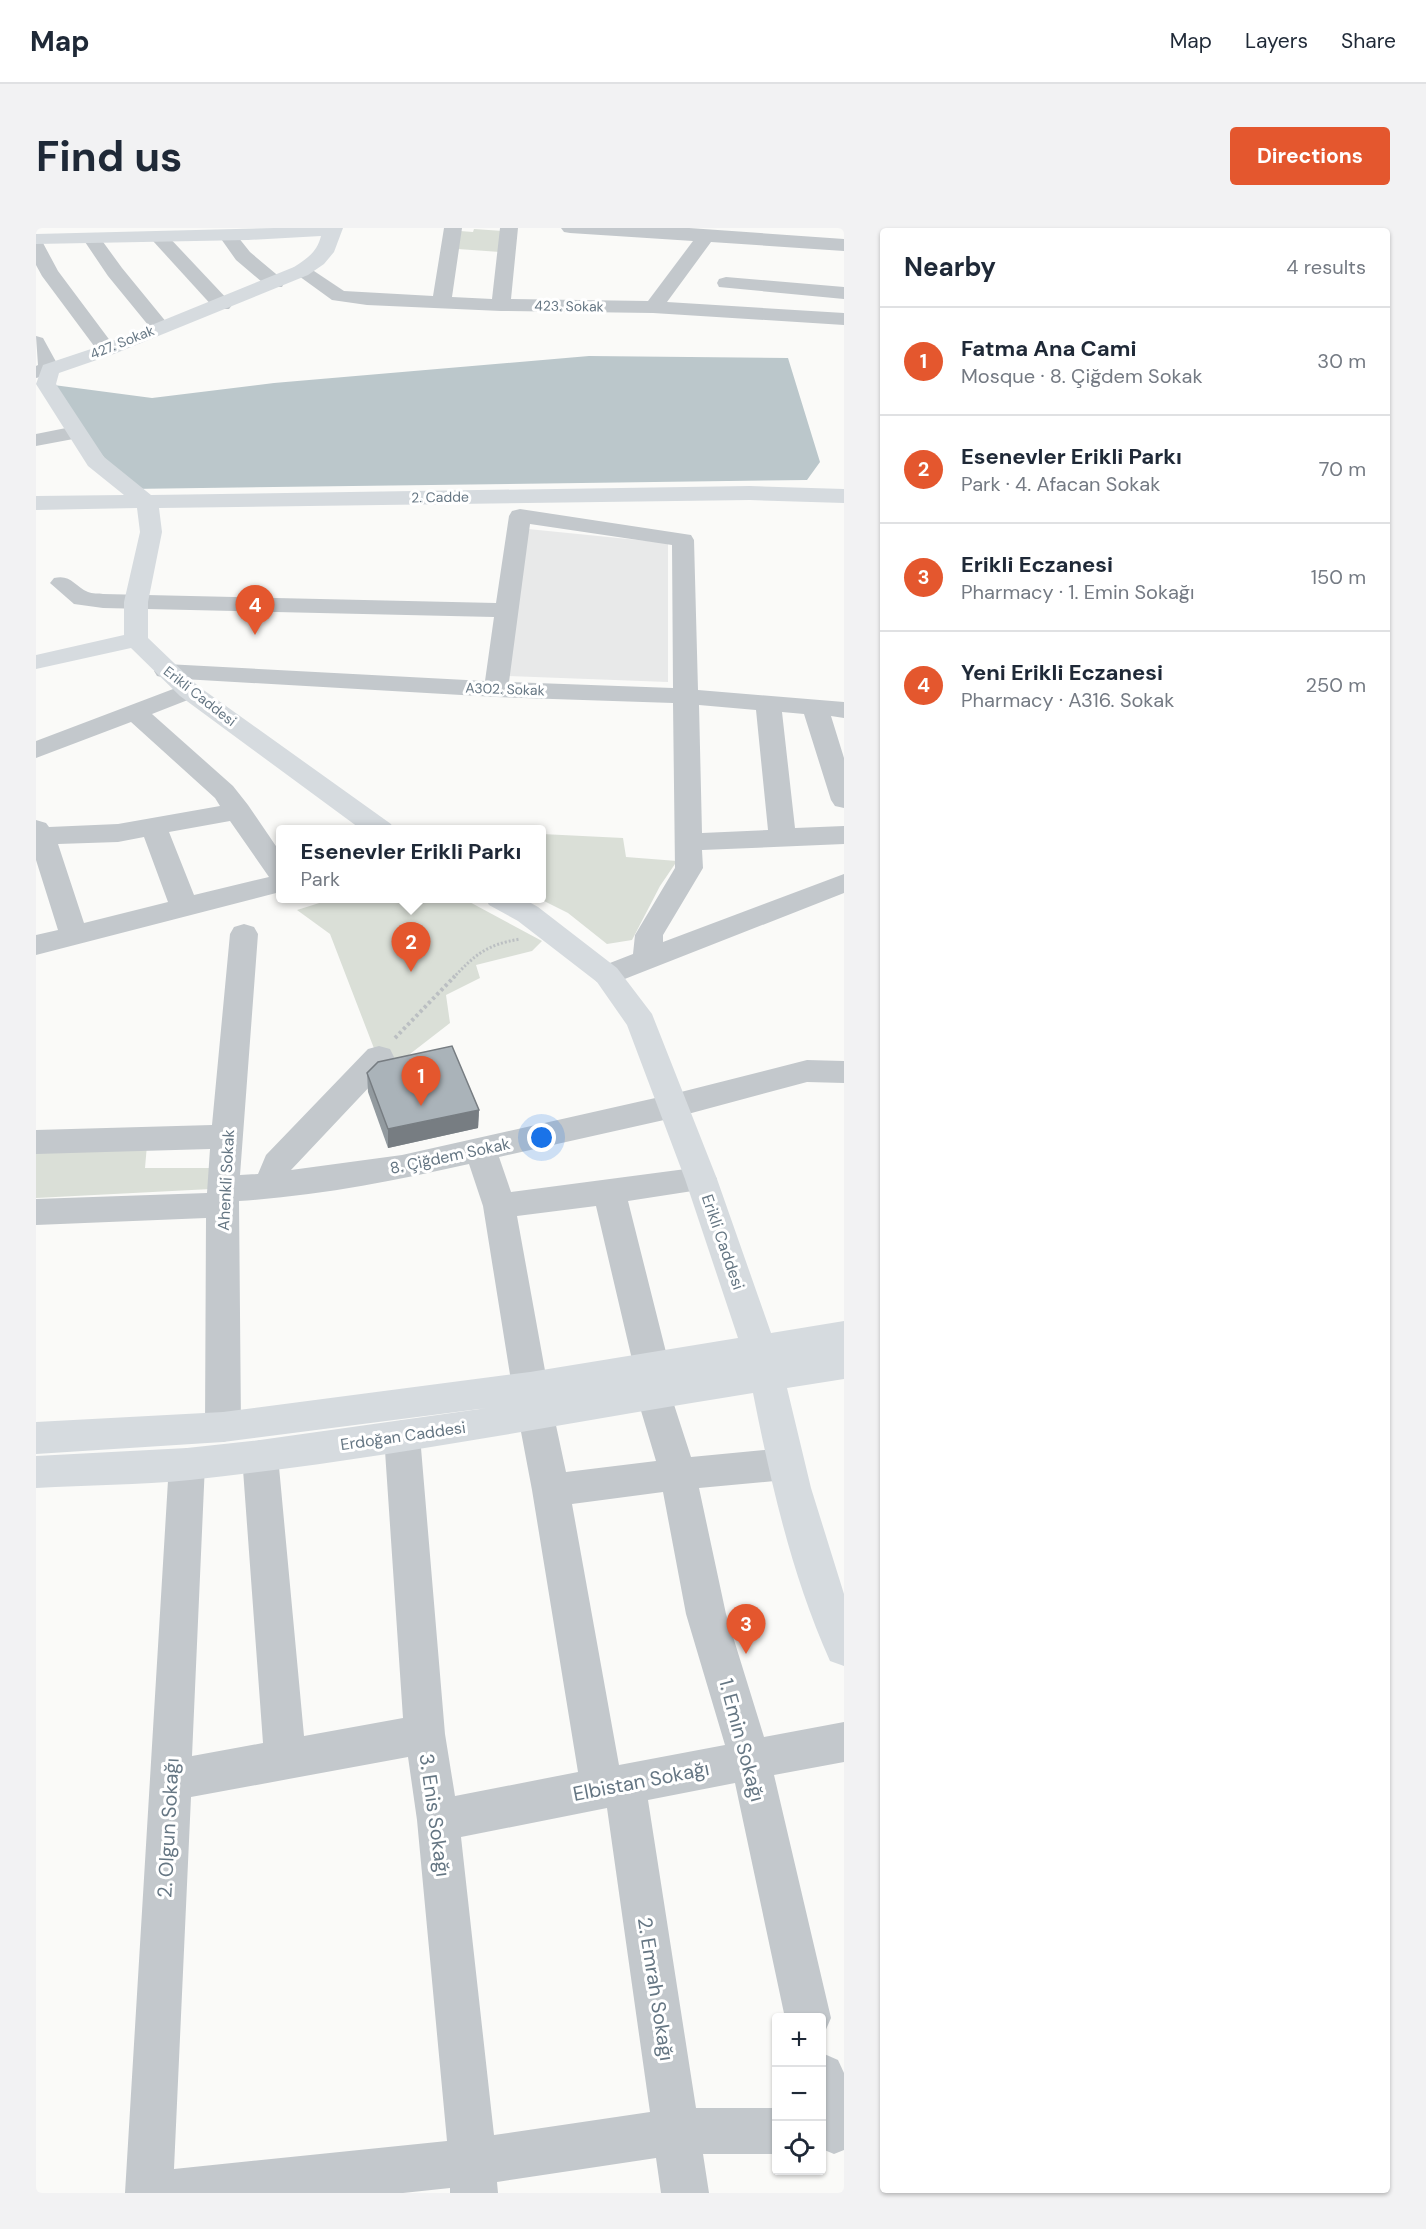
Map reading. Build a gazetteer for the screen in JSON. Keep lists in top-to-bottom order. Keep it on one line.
{"streets":{"main road":["427. Sokak","2. Cadde","Erikli Caddesi","Erdoğan Caddesi"],"street":["423. Sokak","A302. Sokak","8. Çiğdem Sokak","Ahenkli Sokak","1. Emin Sokağı","Elbistan Sokağı","3. Enis Sokağı","2. Olgun Sokağı","2. Emrah Sokağı"]},"crossings":[["423. Sokak","427. Sokak"],["A302. Sokak","Erikli Caddesi"],["Erikli Caddesi","8. Çiğdem Sokak"],["Erikli Caddesi","Erdoğan Caddesi"],["8. Çiğdem Sokak","Ahenkli Sokak"],["8. Çiğdem Sokak","2. Emrah Sokağı"],["Ahenkli Sokak","Erdoğan Caddesi"],["Erdoğan Caddesi","1. Emin Sokağı"],["Erdoğan Caddesi","3. Enis Sokağı"],["Erdoğan Caddesi","2. Olgun Sokağı"],["Erdoğan Caddesi","2. Emrah Sokağı"],["1. Emin Sokağı","Elbistan Sokağı"],["Elbistan Sokağı","3. Enis Sokağı"],["Elbistan Sokağı","2. Emrah Sokağı"]],"page":{"header":"Map","nav":["Map","Layers","Share"],"buttons":"Directions","title":"Find us","heading":["Nearby","4 results"],"list":[{"mark":"1","name":"Fatma Ana Cami","note":"Mosque · 8. Çiğdem Sokak","value":"30 m"},{"mark":"2","name":"Esenevler Erikli Parkı","note":"Park · 4. Afacan Sokak","value":"70 m"},{"mark":"3","name":"Erikli Eczanesi","note":"Pharmacy · 1. Emin Sokağı","value":"150 m"},{"mark":"4","name":"Yeni Erikli Eczanesi","note":"Pharmacy · A316. Sokak","value":"250 m"}],"pins":["4","2","1","3"],"popup":["Esenevler Erikli Parkı","Park"],"map_buttons":["+","−"]}}
